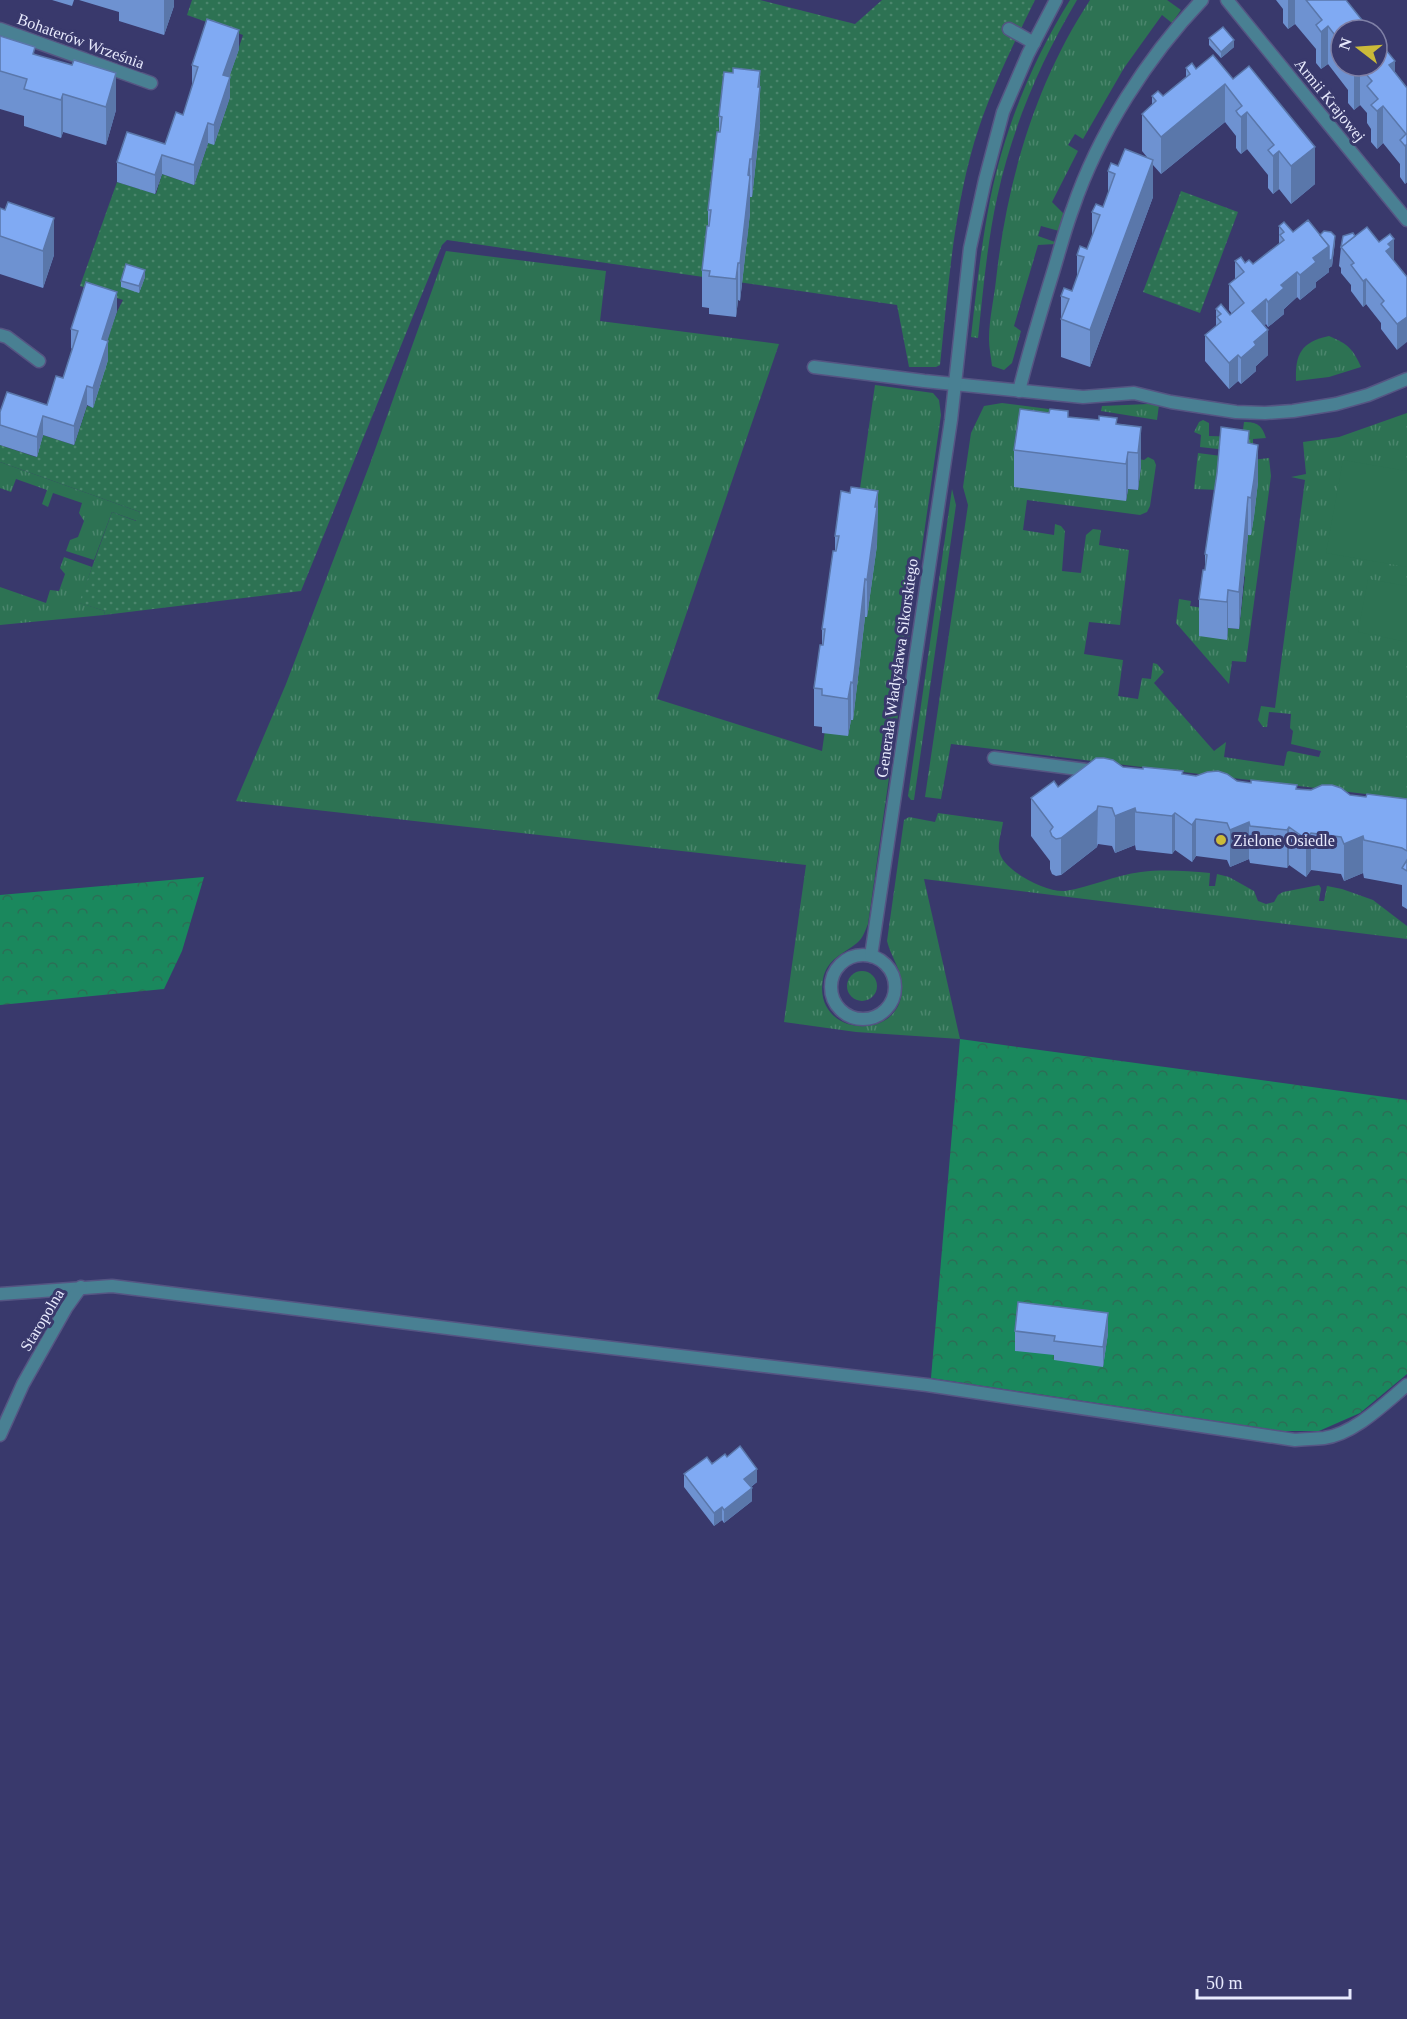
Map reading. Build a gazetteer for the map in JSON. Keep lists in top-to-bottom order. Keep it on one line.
{"streets":{"street":["Bohaterów Września","Armii Krajowej","Generała Władysława Sikorskiego","Staropolna"]},"places":["Zielone Osiedle"],"scale_bar":"50 m","north":"left"}
